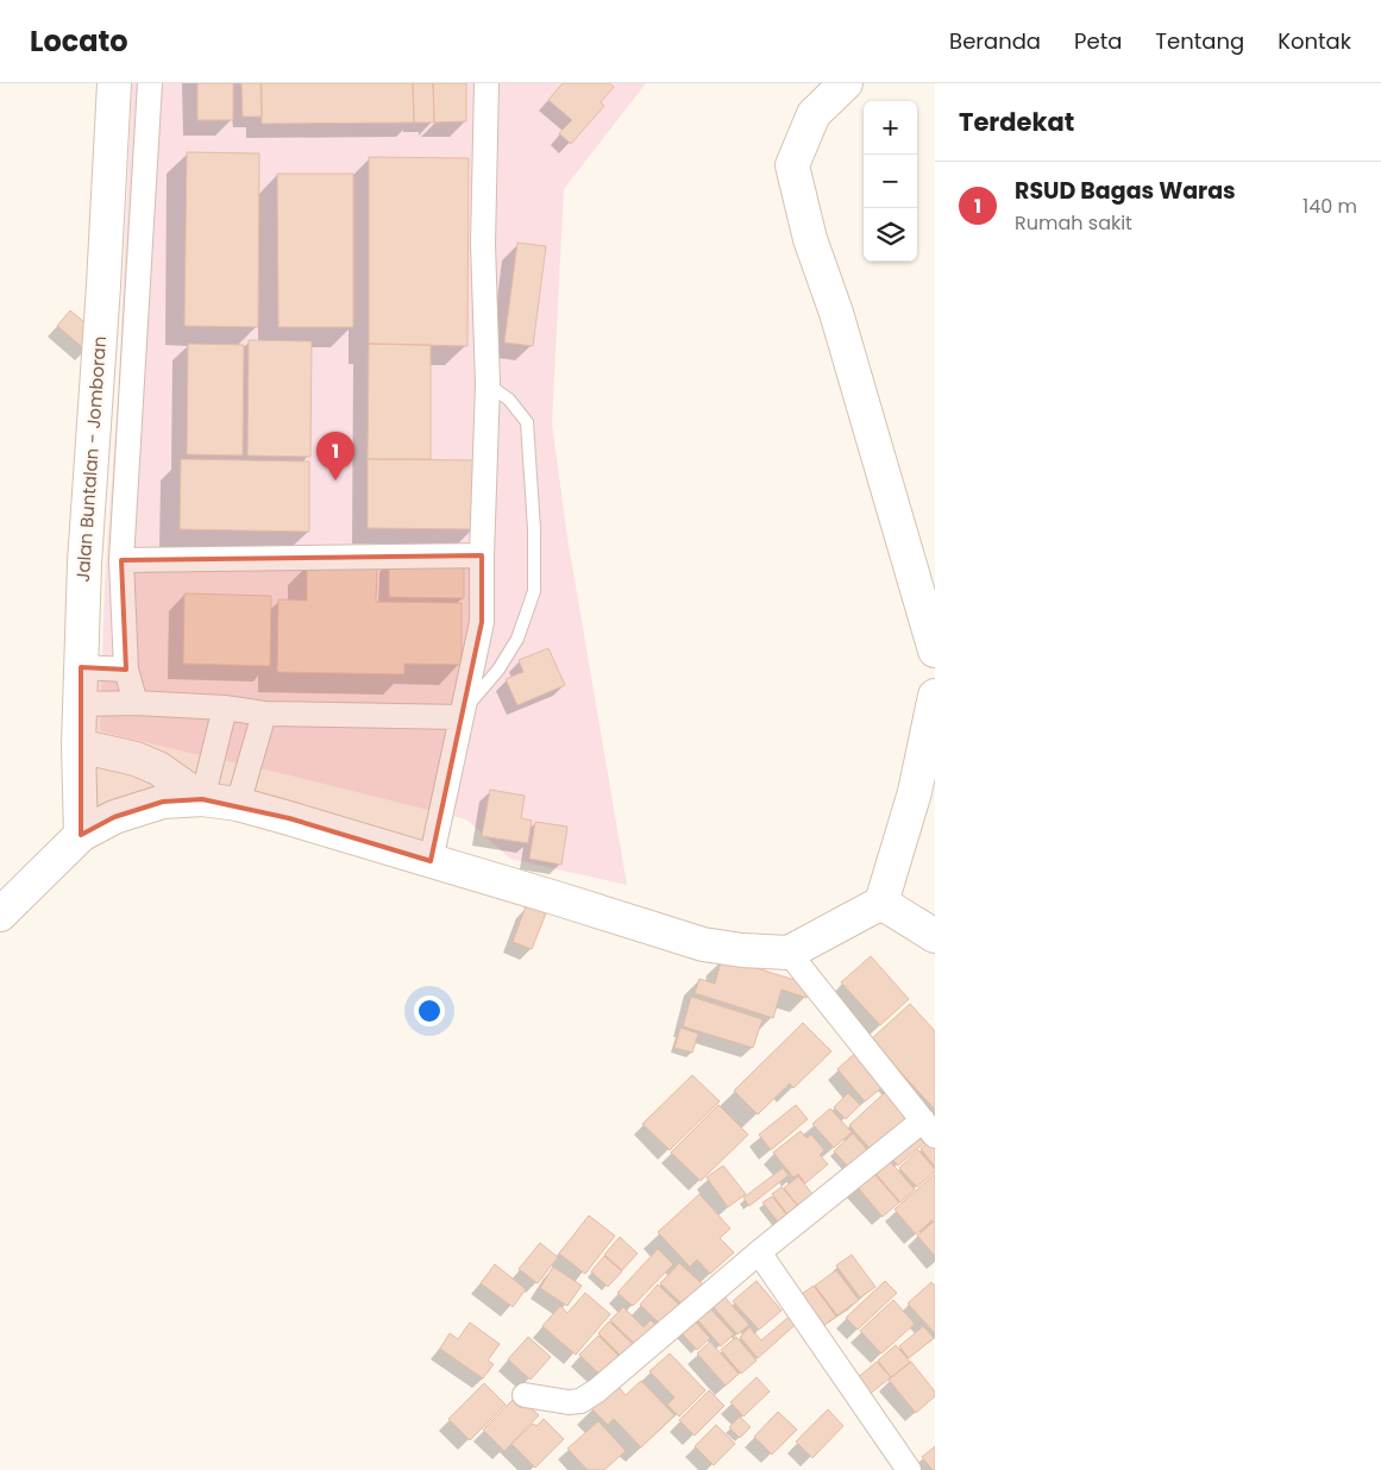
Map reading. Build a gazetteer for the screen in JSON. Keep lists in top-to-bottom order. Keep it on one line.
{"streets":{"street":["Jalan Buntalan - Jomboran"]},"page":{"header":"Locato","nav":["Beranda","Peta","Tentang","Kontak"],"heading":"Terdekat","map_buttons":["+","−"],"list":[{"mark":"1","name":"RSUD Bagas Waras","note":"Rumah sakit","value":"140 m"}],"pins":"1"}}
